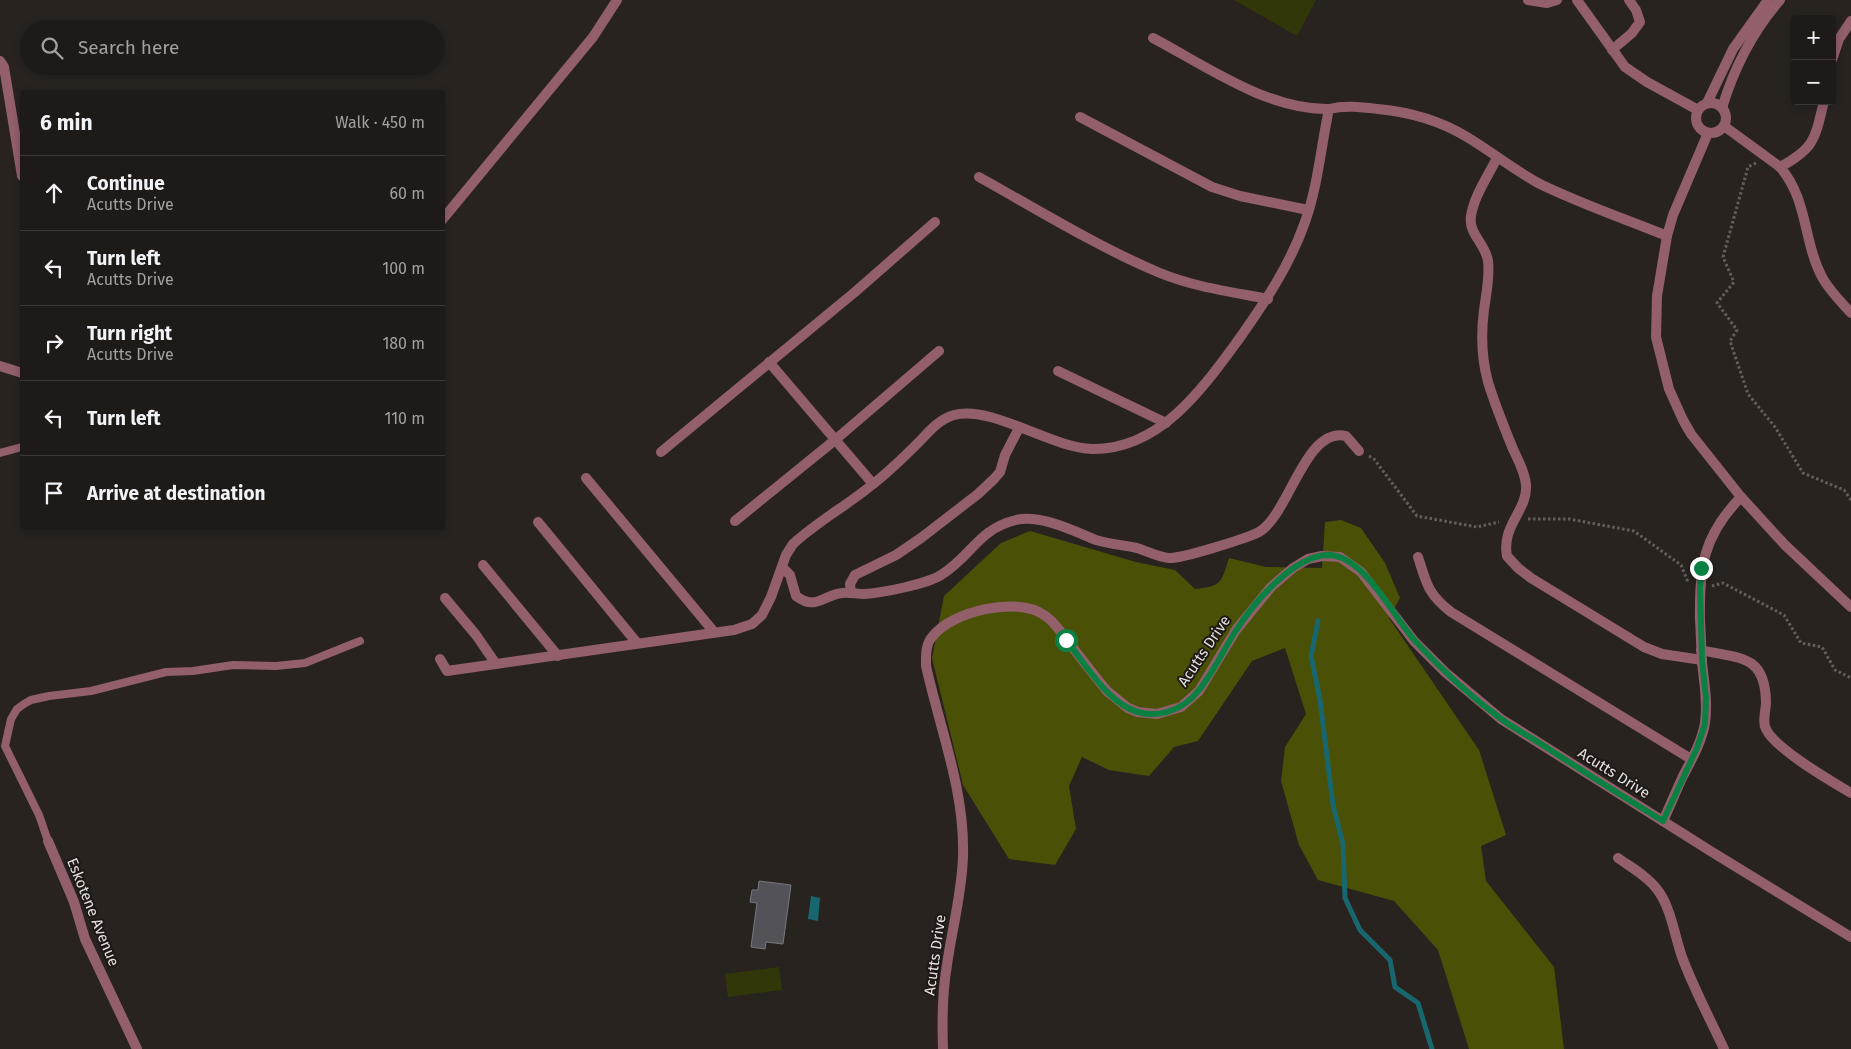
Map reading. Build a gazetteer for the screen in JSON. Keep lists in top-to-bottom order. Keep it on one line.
{"streets":{"street":["Acutts Drive","Eskotene Avenue"]},"page":{"map_buttons":["+","−"],"search":"Search here","heading":["6 min","Walk · 450 m"],"list":[["Continue","Acutts Drive","60 m"],["Turn left","Acutts Drive","100 m"],["Turn right","Acutts Drive","180 m"],["Turn left","110 m"],"Arrive at destination"]}}
